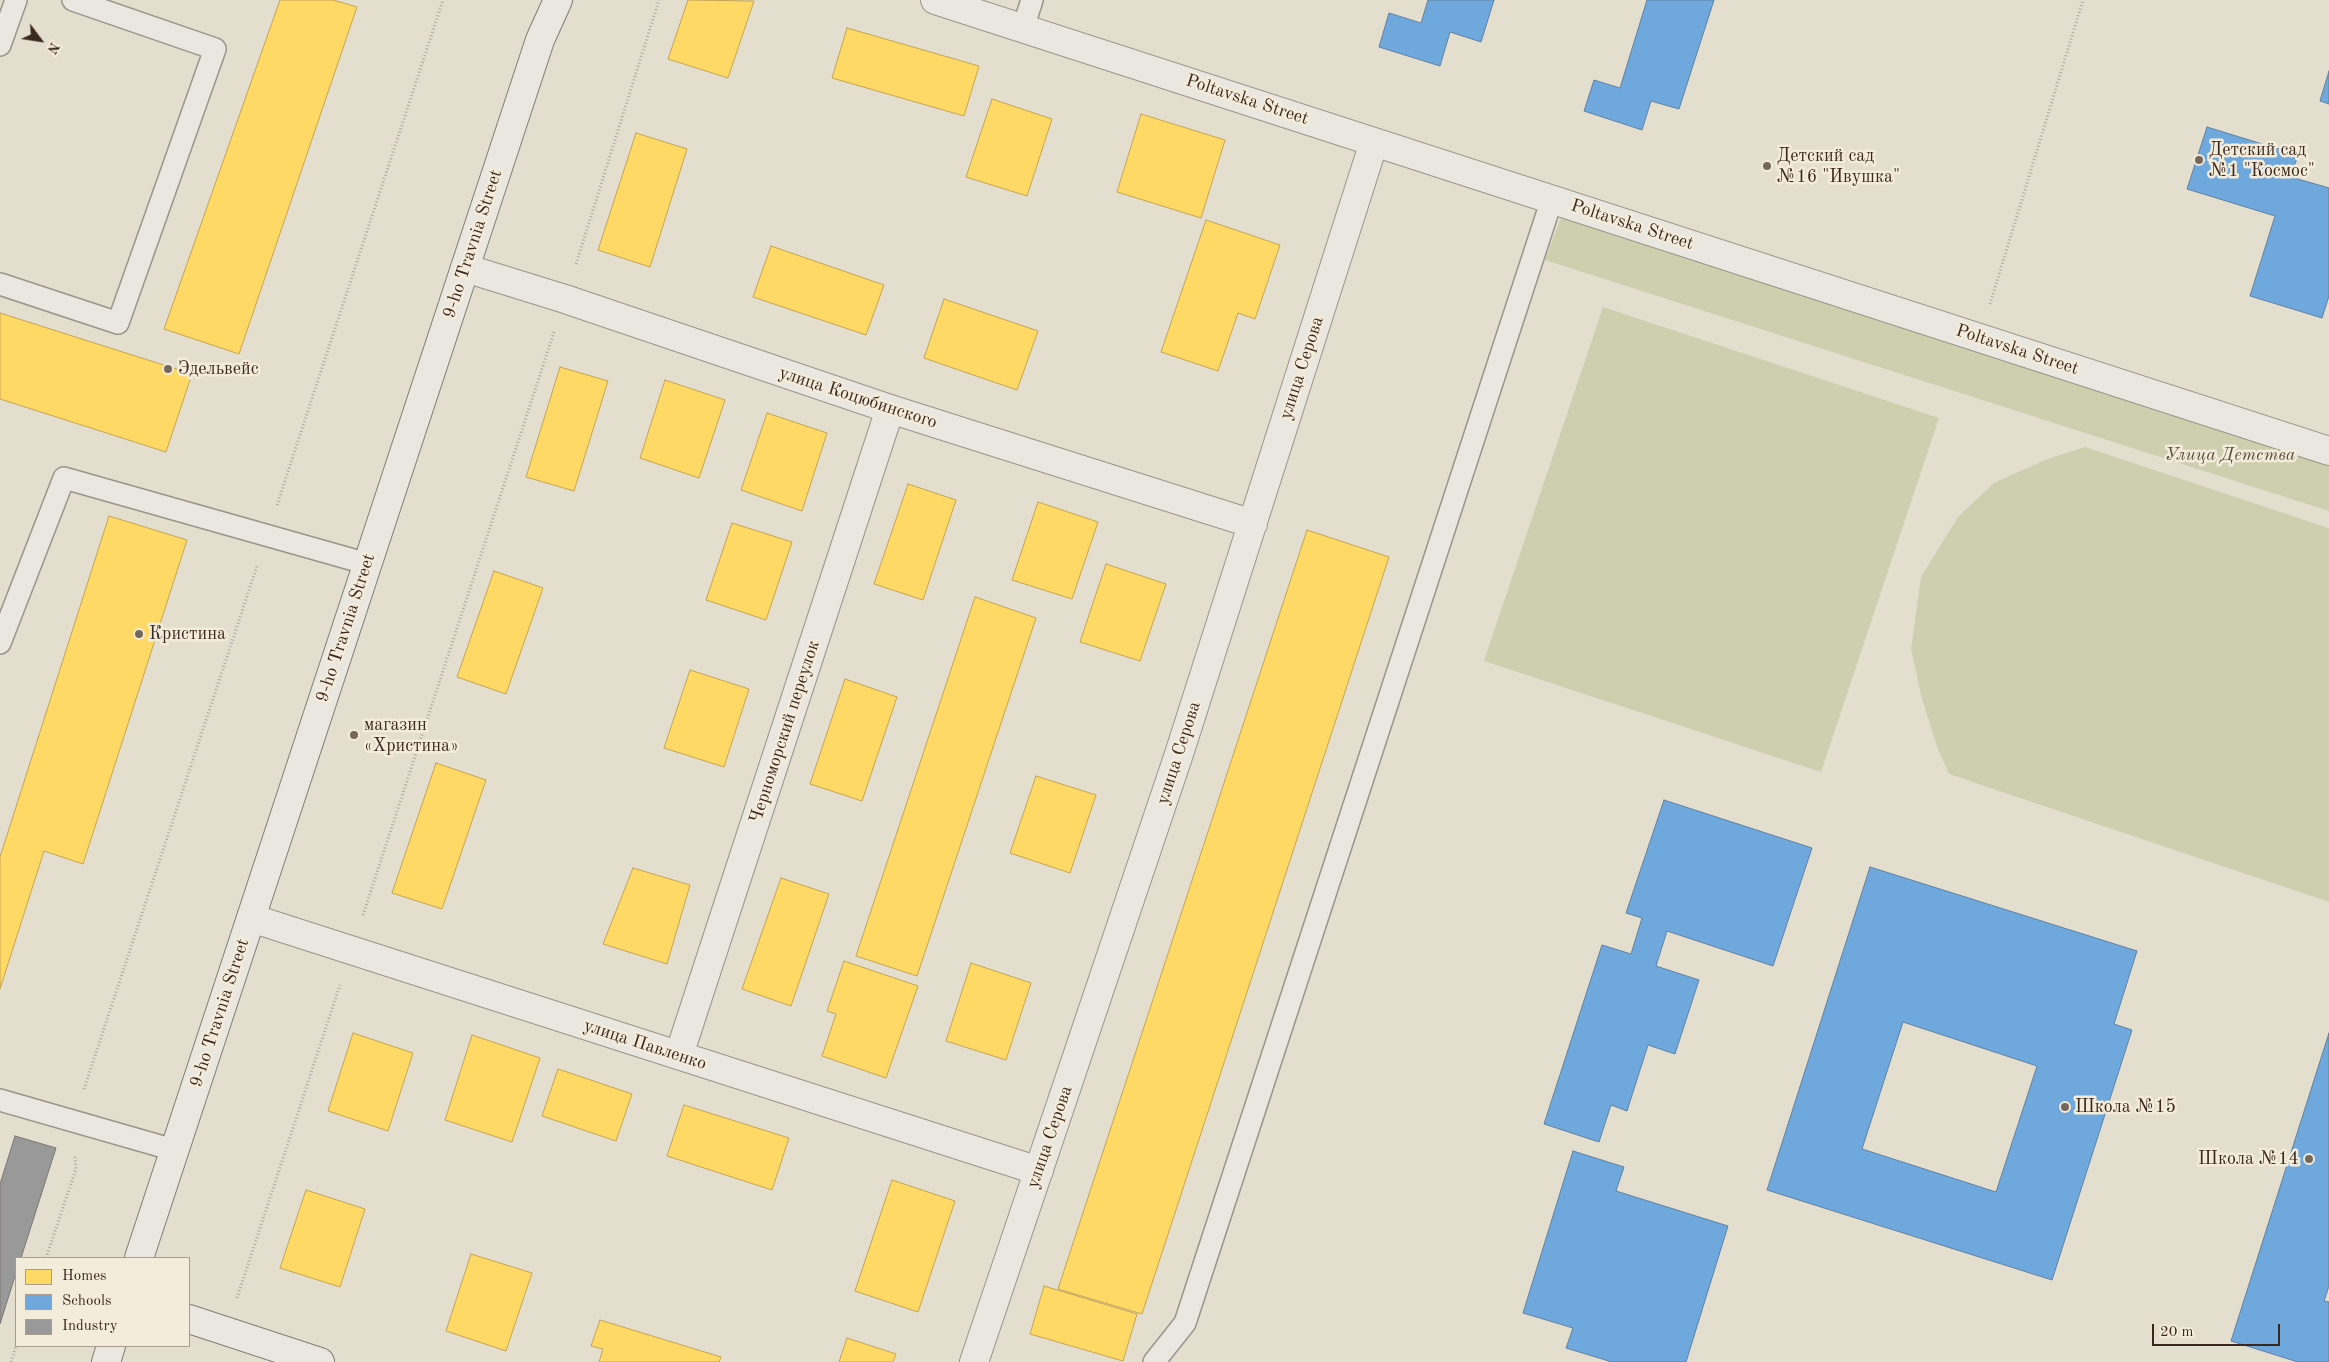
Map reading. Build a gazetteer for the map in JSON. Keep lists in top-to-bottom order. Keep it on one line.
{"streets":{"street":["Poltavska Street","9-ho Travnia Street","улица Серова","улица Коцюбинского","Черноморский переулок","улица Павленко"]},"crossings":[["Poltavska Street","улица Серова"],["9-ho Travnia Street","улица Коцюбинского"],["9-ho Travnia Street","улица Павленко"],["улица Серова","улица Коцюбинского"],["улица Серова","улица Павленко"],["улица Коцюбинского","Черноморский переулок"],["Черноморский переулок","улица Павленко"]],"parks":["Улица Детства"],"places":["Детский сад №1 \"Космос\"","Детский сад №16 \"Ивушка\"","Эдельвейс","Кристина","магазин «Христина»","Школа №15","Школа №14"],"legend":["Homes","Schools","Industry"],"scale_bar":"20 m","north":"bottom right"}
